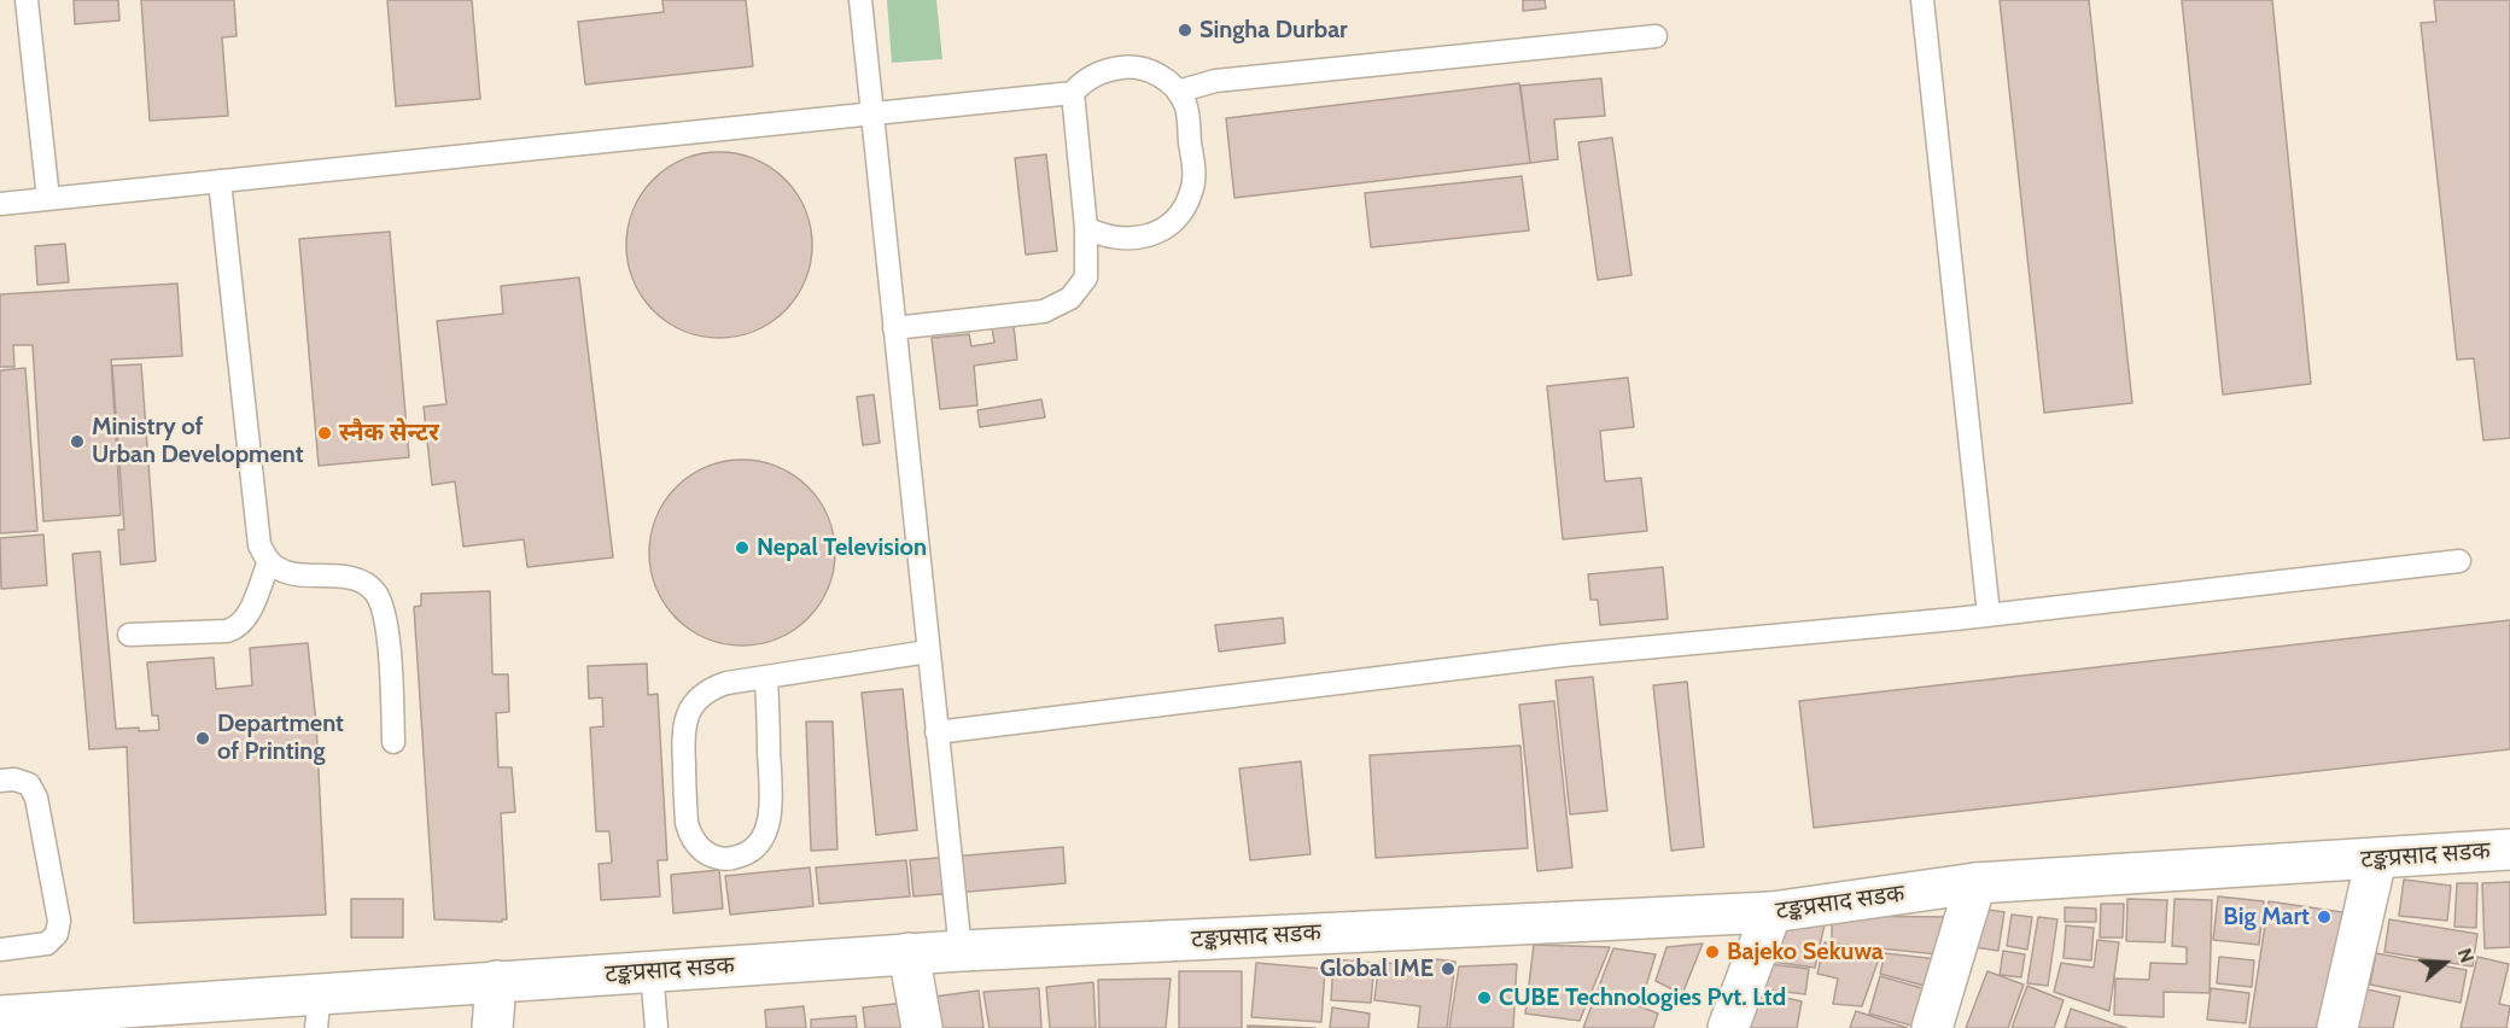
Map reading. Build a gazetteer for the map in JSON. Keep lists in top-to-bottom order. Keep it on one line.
{"streets":{"street":["टङ्कप्रसाद सडक"]},"places":["Singha Durbar","स्नैक सेन्टर","Ministry of Urban Development","Nepal Television","Department of Printing","Big Mart","Bajeko Sekuwa","Global IME","CUBE Technologies Pvt. Ltd"],"north":"right"}
